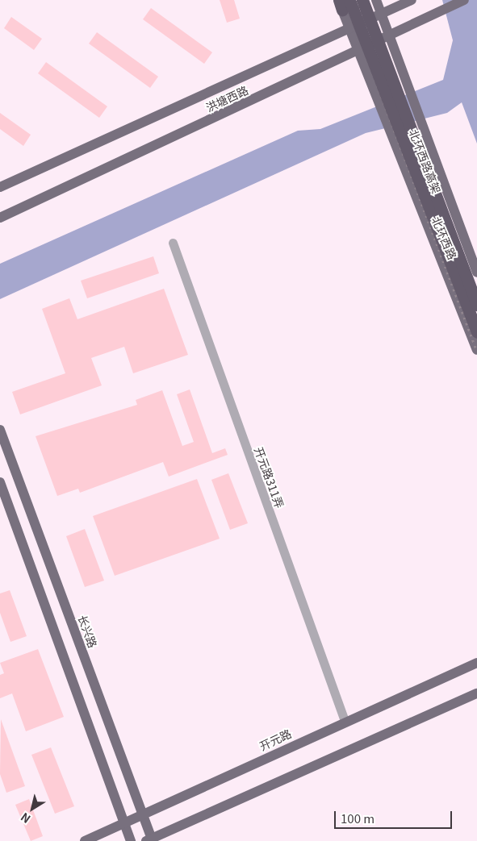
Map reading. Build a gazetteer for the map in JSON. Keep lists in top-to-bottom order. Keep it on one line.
{"streets":{"highway":["北环西路高架"],"main road":["洪塘西路","北环西路","长兴路","开元路"],"street":["开元路311弄"]},"crossings":[["洪塘西路","北环西路"],["北环西路高架","北环西路"],["开元路311弄","开元路"],["长兴路","开元路"]],"scale_bar":"100 m","north":"bottom left"}
